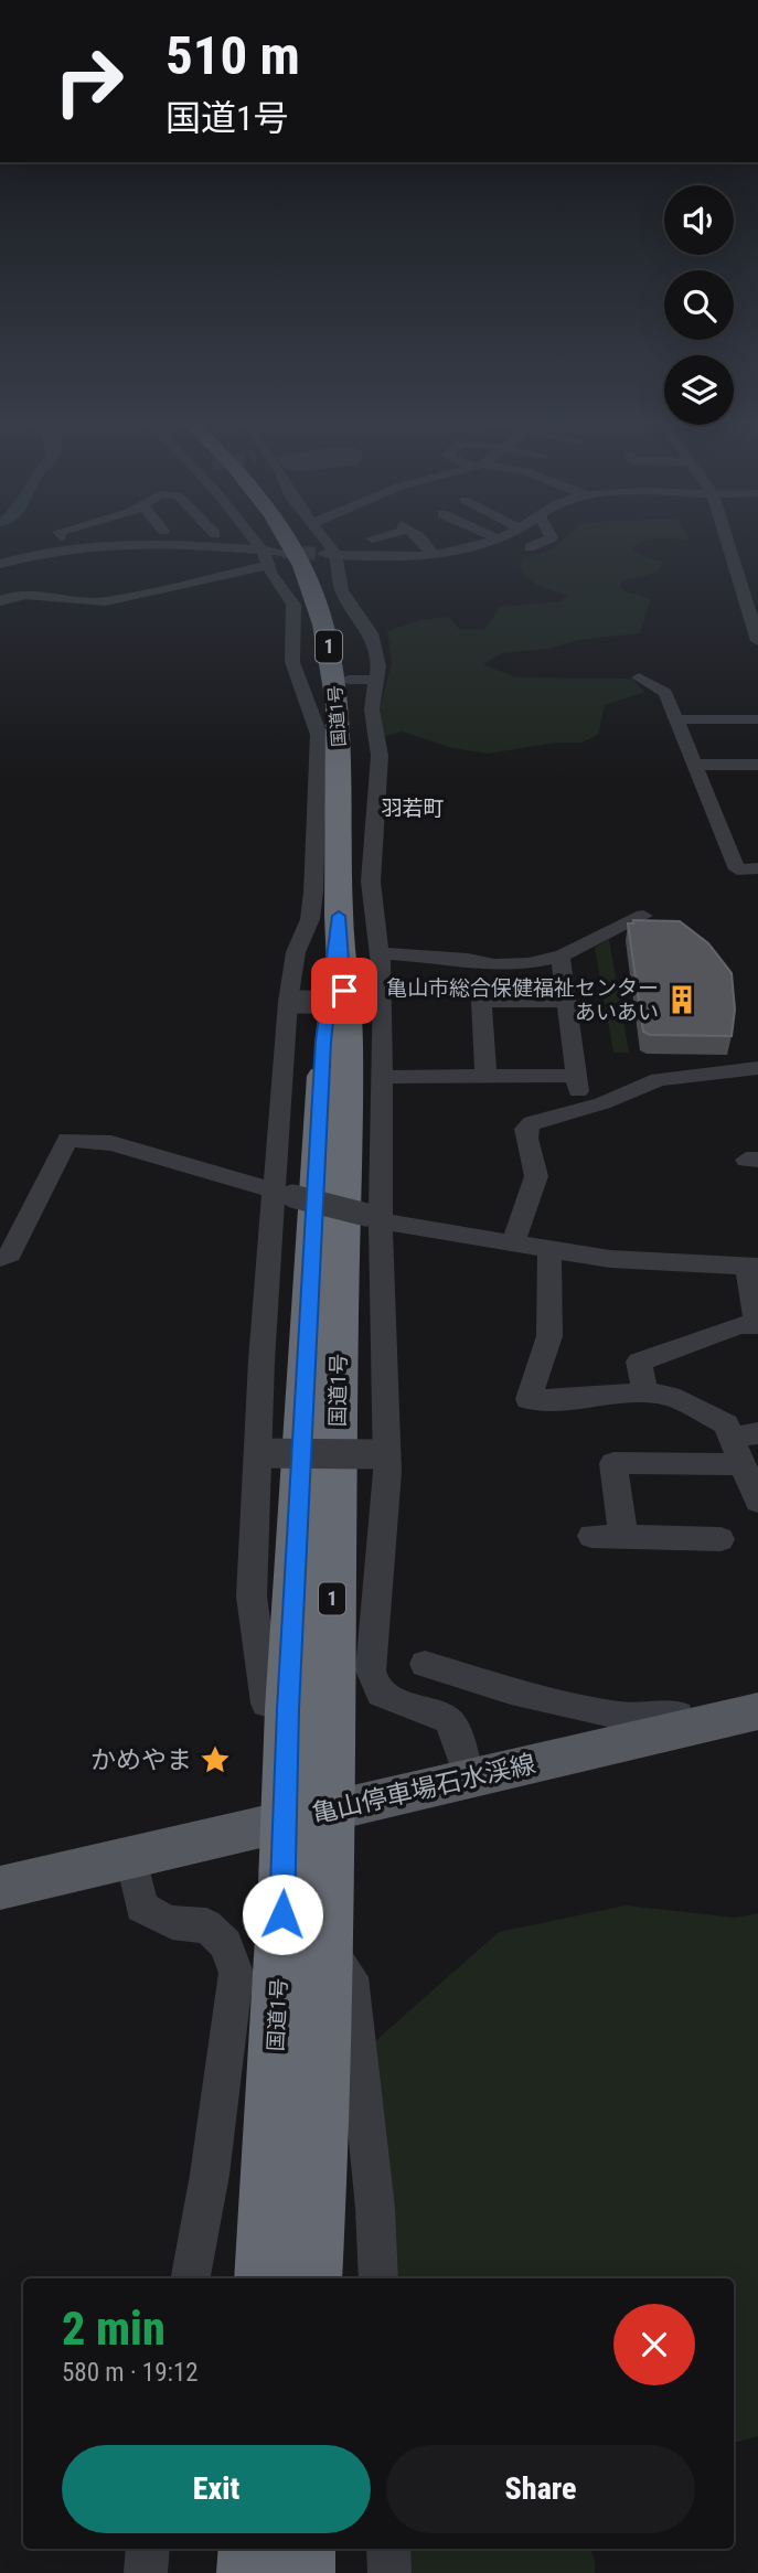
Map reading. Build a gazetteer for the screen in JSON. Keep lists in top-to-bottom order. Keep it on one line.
{"streets":{"highway":["1","国道1号"],"main road":["亀山停車場石水渓線"]},"crossings":[["1","国道1号"],["国道1号","亀山停車場石水渓線"]],"districts":["羽若町"],"places":{"building":["亀山市総合保健福祉センター あいあい"],"place":["かめやま"]},"page":{"turn":["510 m","国道1号"],"heading":["2 min","580 m · 19:12"],"buttons":["Exit","Share"]}}
